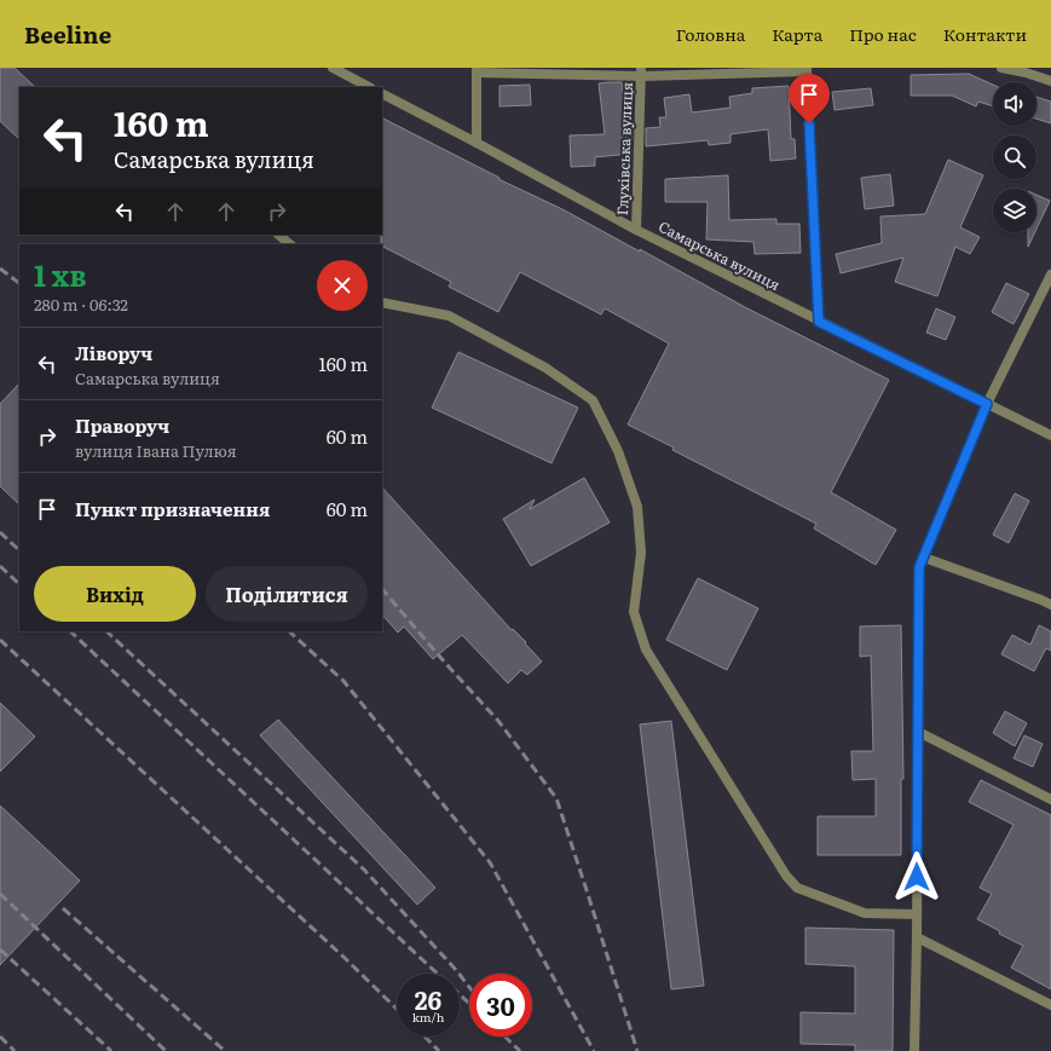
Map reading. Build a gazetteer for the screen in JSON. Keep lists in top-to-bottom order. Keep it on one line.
{"streets":{"street":["Глухівська вулиця","Самарська вулиця"]},"crossings":[["Глухівська вулиця","Самарська вулиця"]],"page":{"header":"Beeline","nav":["Головна","Карта","Про нас","Контакти"],"turn":["160 m","Самарська вулиця"],"heading":["1 хв","280 m · 06:32"],"list":[{"name":"Ліворуч","note":"Самарська вулиця","value":"160 m"},{"name":"Праворуч","note":"вулиця Івана Пулюя","value":"60 m"},{"name":"Пункт призначення","value":"60 m"}],"buttons":["Вихід","Поділитися"],"speed":"26 km/h","limit":"30"}}
